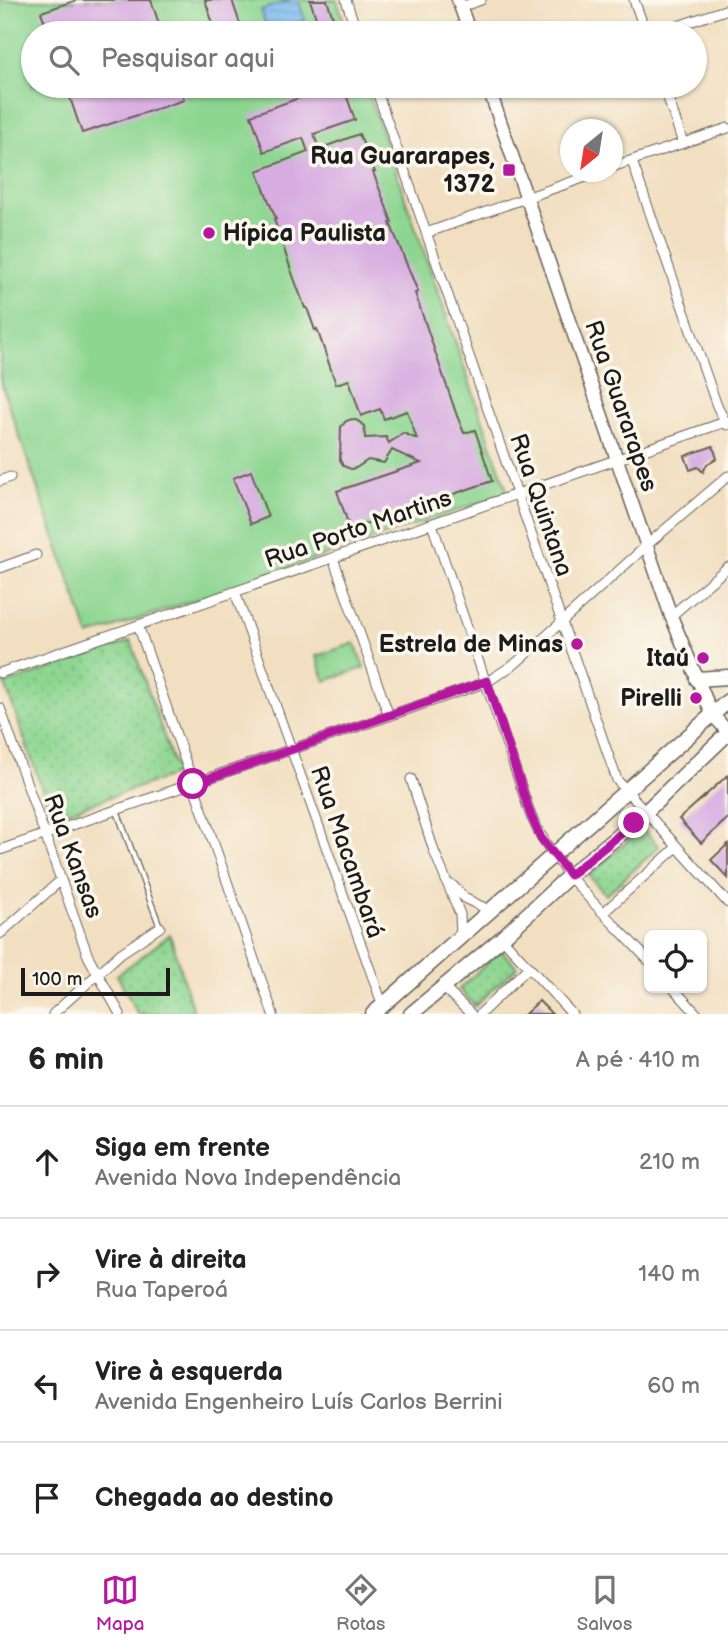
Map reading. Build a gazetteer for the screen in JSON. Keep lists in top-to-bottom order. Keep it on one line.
{"streets":{"street":["Rua Guararapes","Rua Quintana","Rua Porto Martins","Rua Macambará","Rua Kansas"]},"crossings":[["Rua Guararapes","Rua Porto Martins"],["Rua Quintana","Rua Porto Martins"],["Rua Porto Martins","Rua Macambará"]],"places":{"transit":["Rua Guararapes, 1372"],"other":["Hípica Paulista","Estrela de Minas","Itaú","Pirelli"]},"scale_bar":"100 m","north":"bottom left","page":{"search":"Pesquisar aqui","scale":"100 m","heading":["6 min","A pé · 410 m"],"list":[["Siga em frente","Avenida Nova Independência","210 m"],["Vire à direita","Rua Taperoá","140 m"],["Vire à esquerda","Avenida Engenheiro Luís Carlos Berrini","60 m"],"Chegada ao destino"],"nav":["Mapa","Rotas","Salvos"]}}
